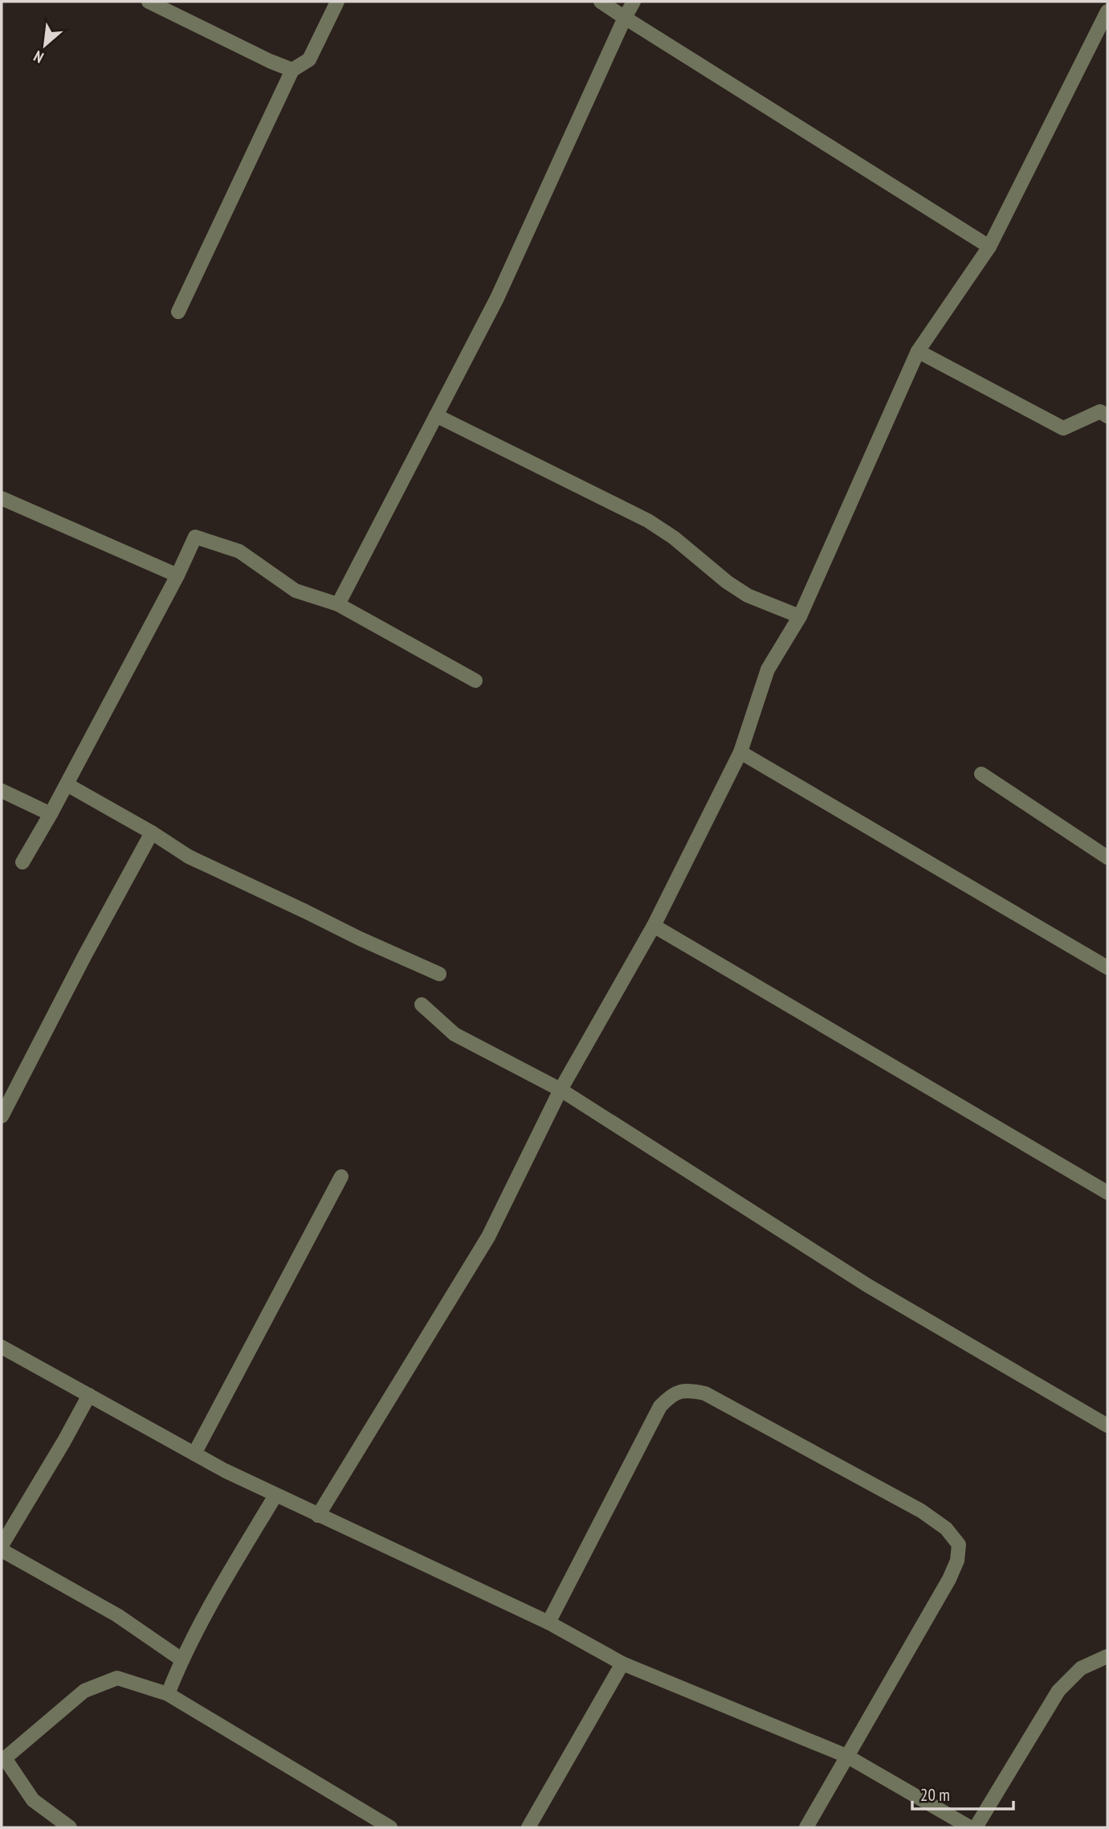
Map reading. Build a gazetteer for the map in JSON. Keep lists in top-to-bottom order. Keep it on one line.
{"scale_bar":"20 m","north":"bottom left"}
